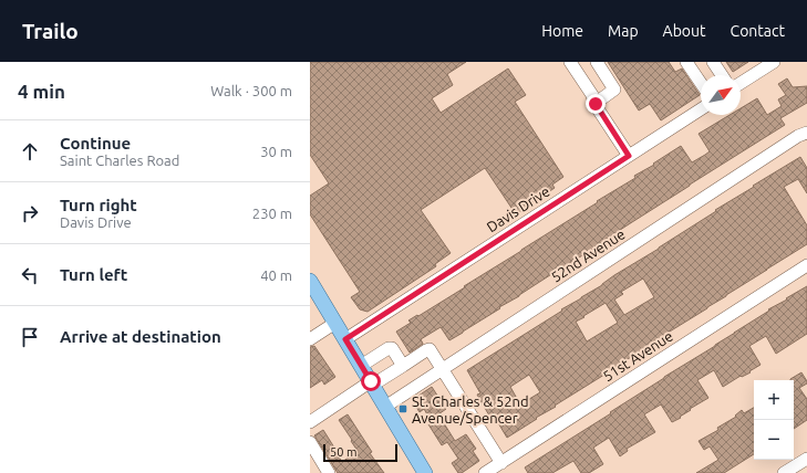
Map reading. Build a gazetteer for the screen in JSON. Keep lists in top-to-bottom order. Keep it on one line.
{"streets":{"street":["Davis Drive","52nd Avenue","51st Avenue"]},"places":{"transit":["St. Charles & 52nd Avenue/Spencer"]},"scale_bar":"50 m","north":"top right","page":{"header":"Trailo","nav":["Home","Map","About","Contact"],"heading":["4 min","Walk · 300 m"],"list":[["Continue","Saint Charles Road","30 m"],["Turn right","Davis Drive","230 m"],["Turn left","40 m"],"Arrive at destination"],"map_buttons":["+","−"],"scale":"50 m"}}
